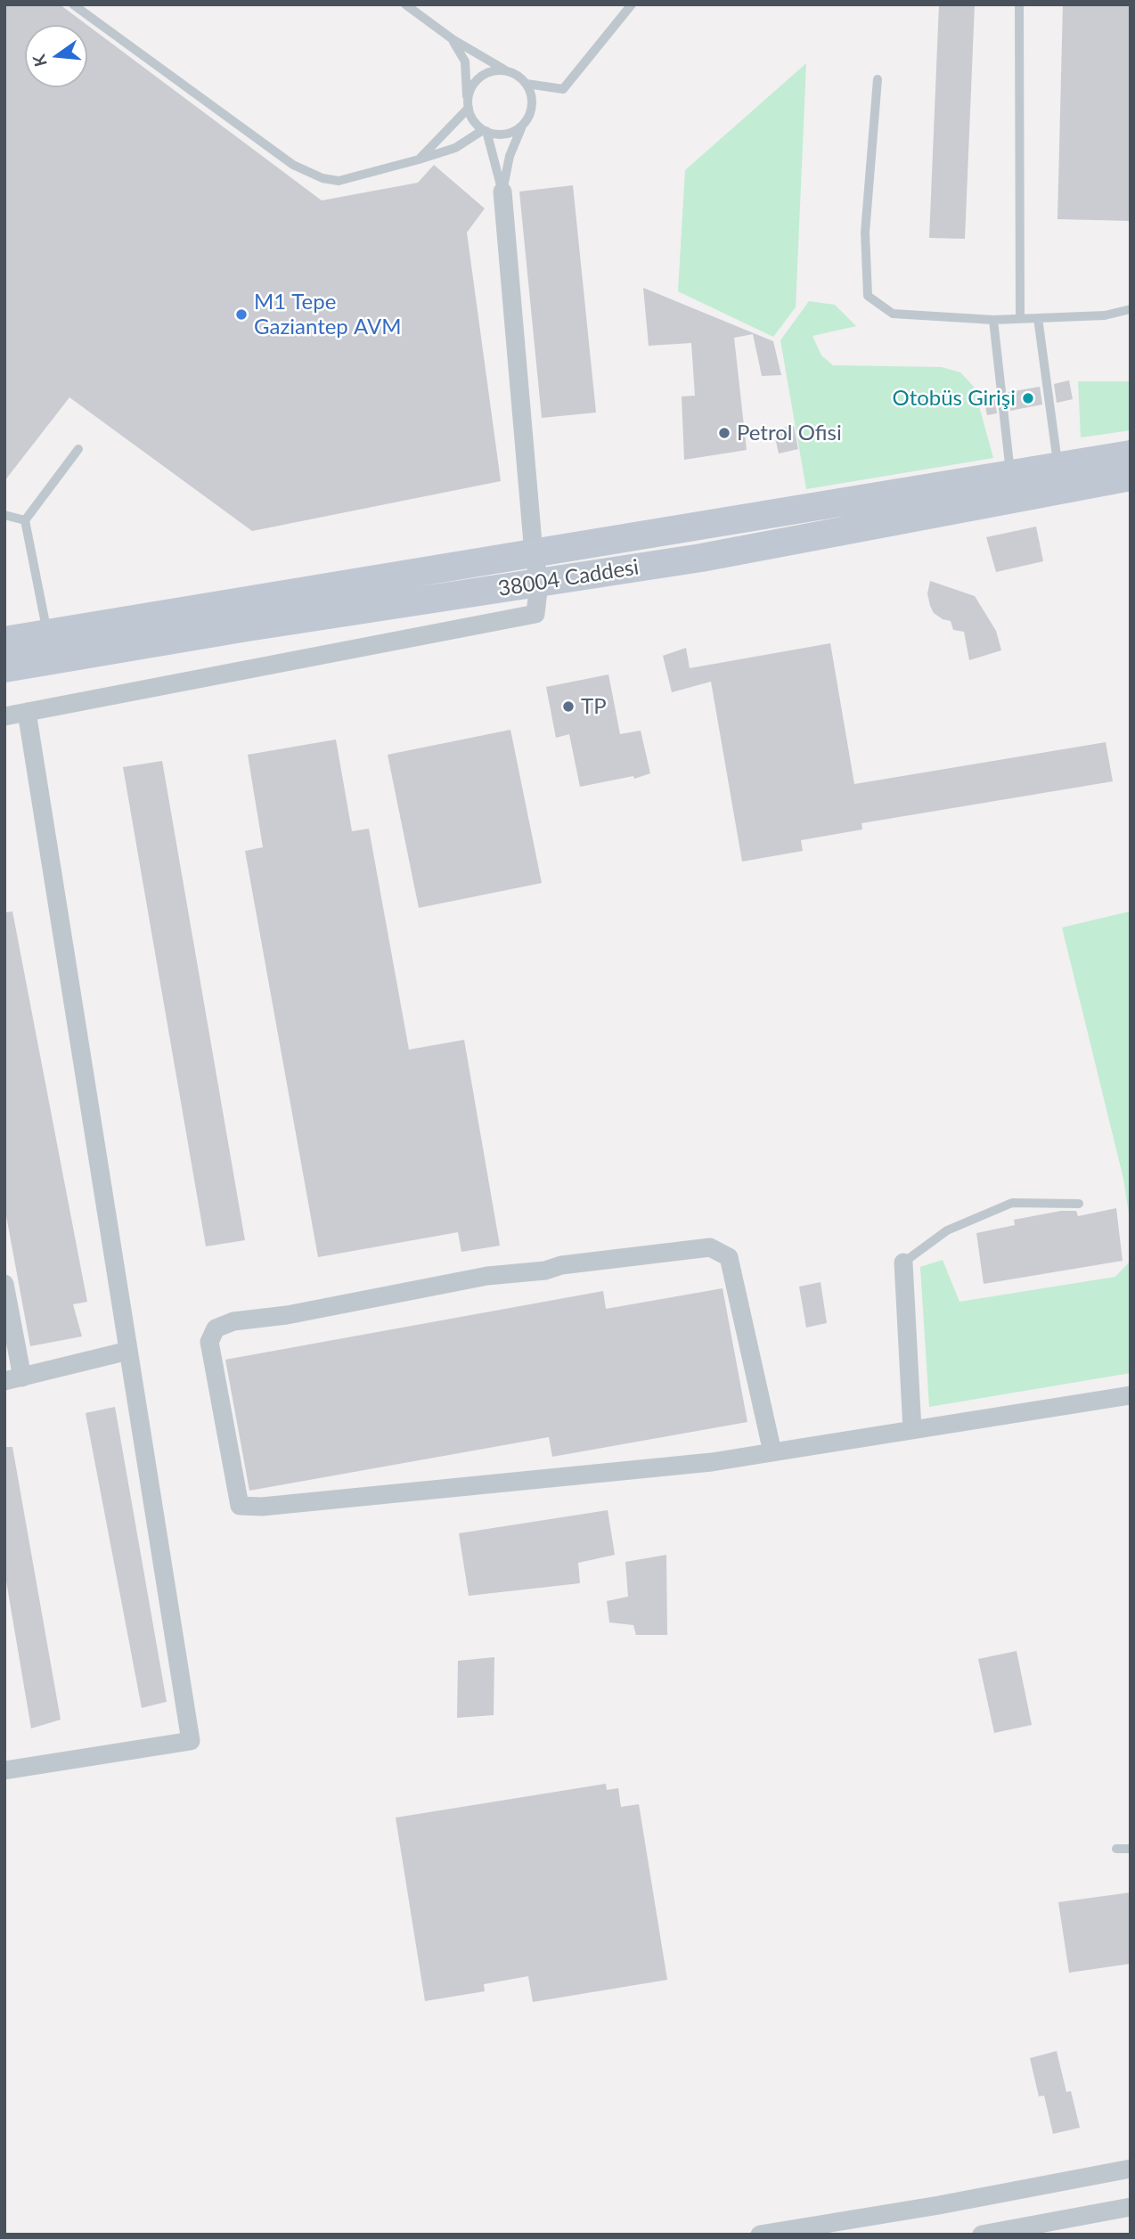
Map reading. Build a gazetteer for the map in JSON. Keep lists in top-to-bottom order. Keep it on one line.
{"streets":{"street":["38004 Caddesi"]},"places":["M1 Tepe Gaziantep AVM","Otobüs Girişi","Petrol Ofisi","TP"],"north":"left"}
